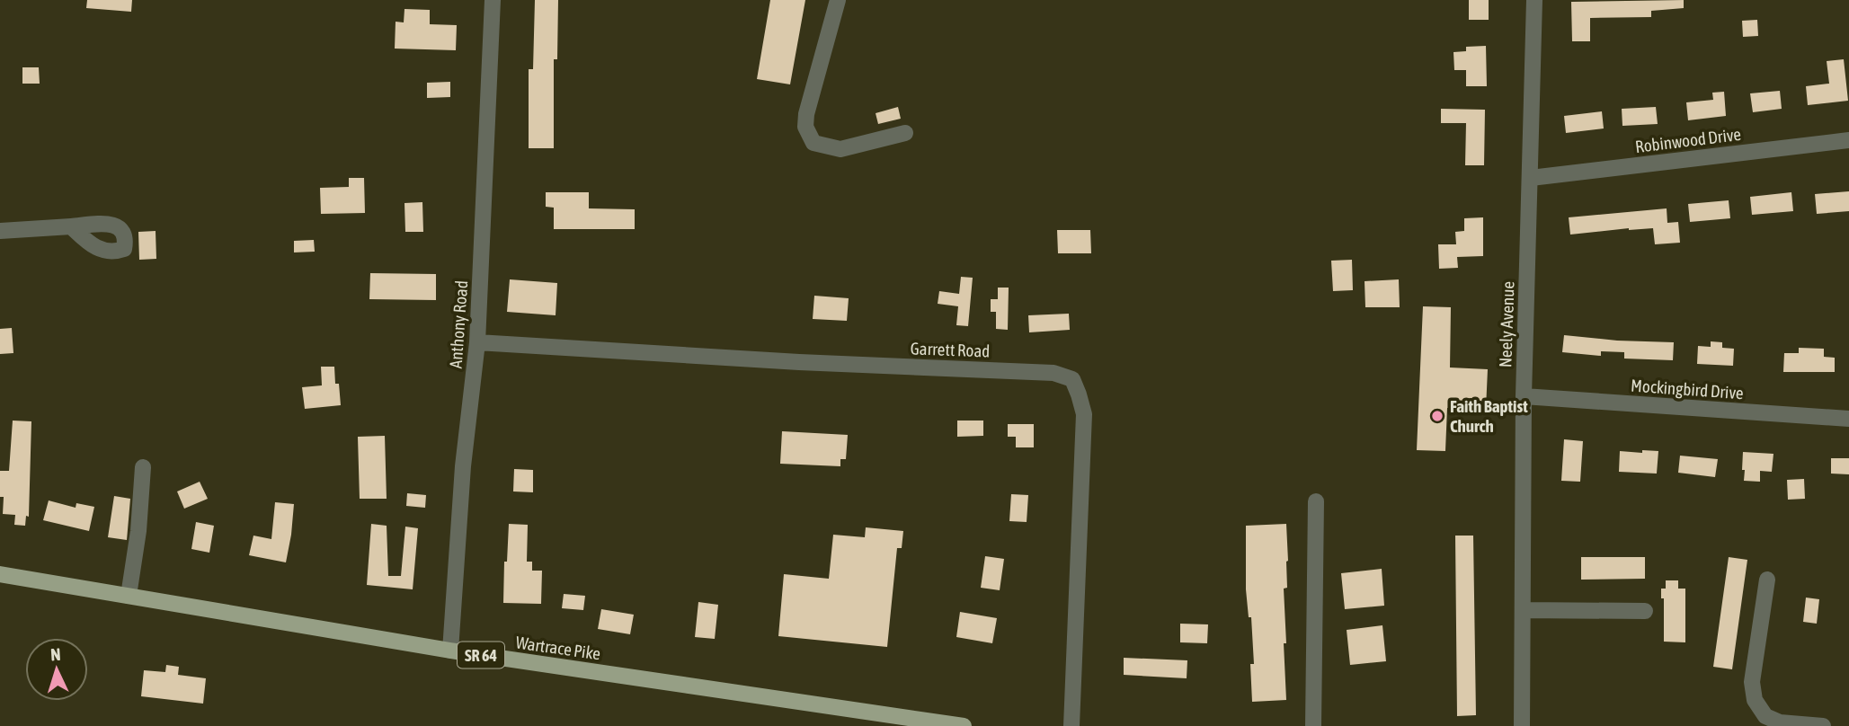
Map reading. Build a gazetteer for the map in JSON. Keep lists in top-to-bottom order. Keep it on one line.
{"streets":{"main road":["Wartrace Pike","SR 64"],"street":["Robinwood Drive","Anthony Road","Neely Avenue","Garrett Road","Mockingbird Drive"]},"crossings":[["Robinwood Drive","Neely Avenue"],["Anthony Road","Garrett Road"],["Anthony Road","Wartrace Pike"],["Neely Avenue","Mockingbird Drive"]],"places":["Faith Baptist Church"],"north":"top"}
